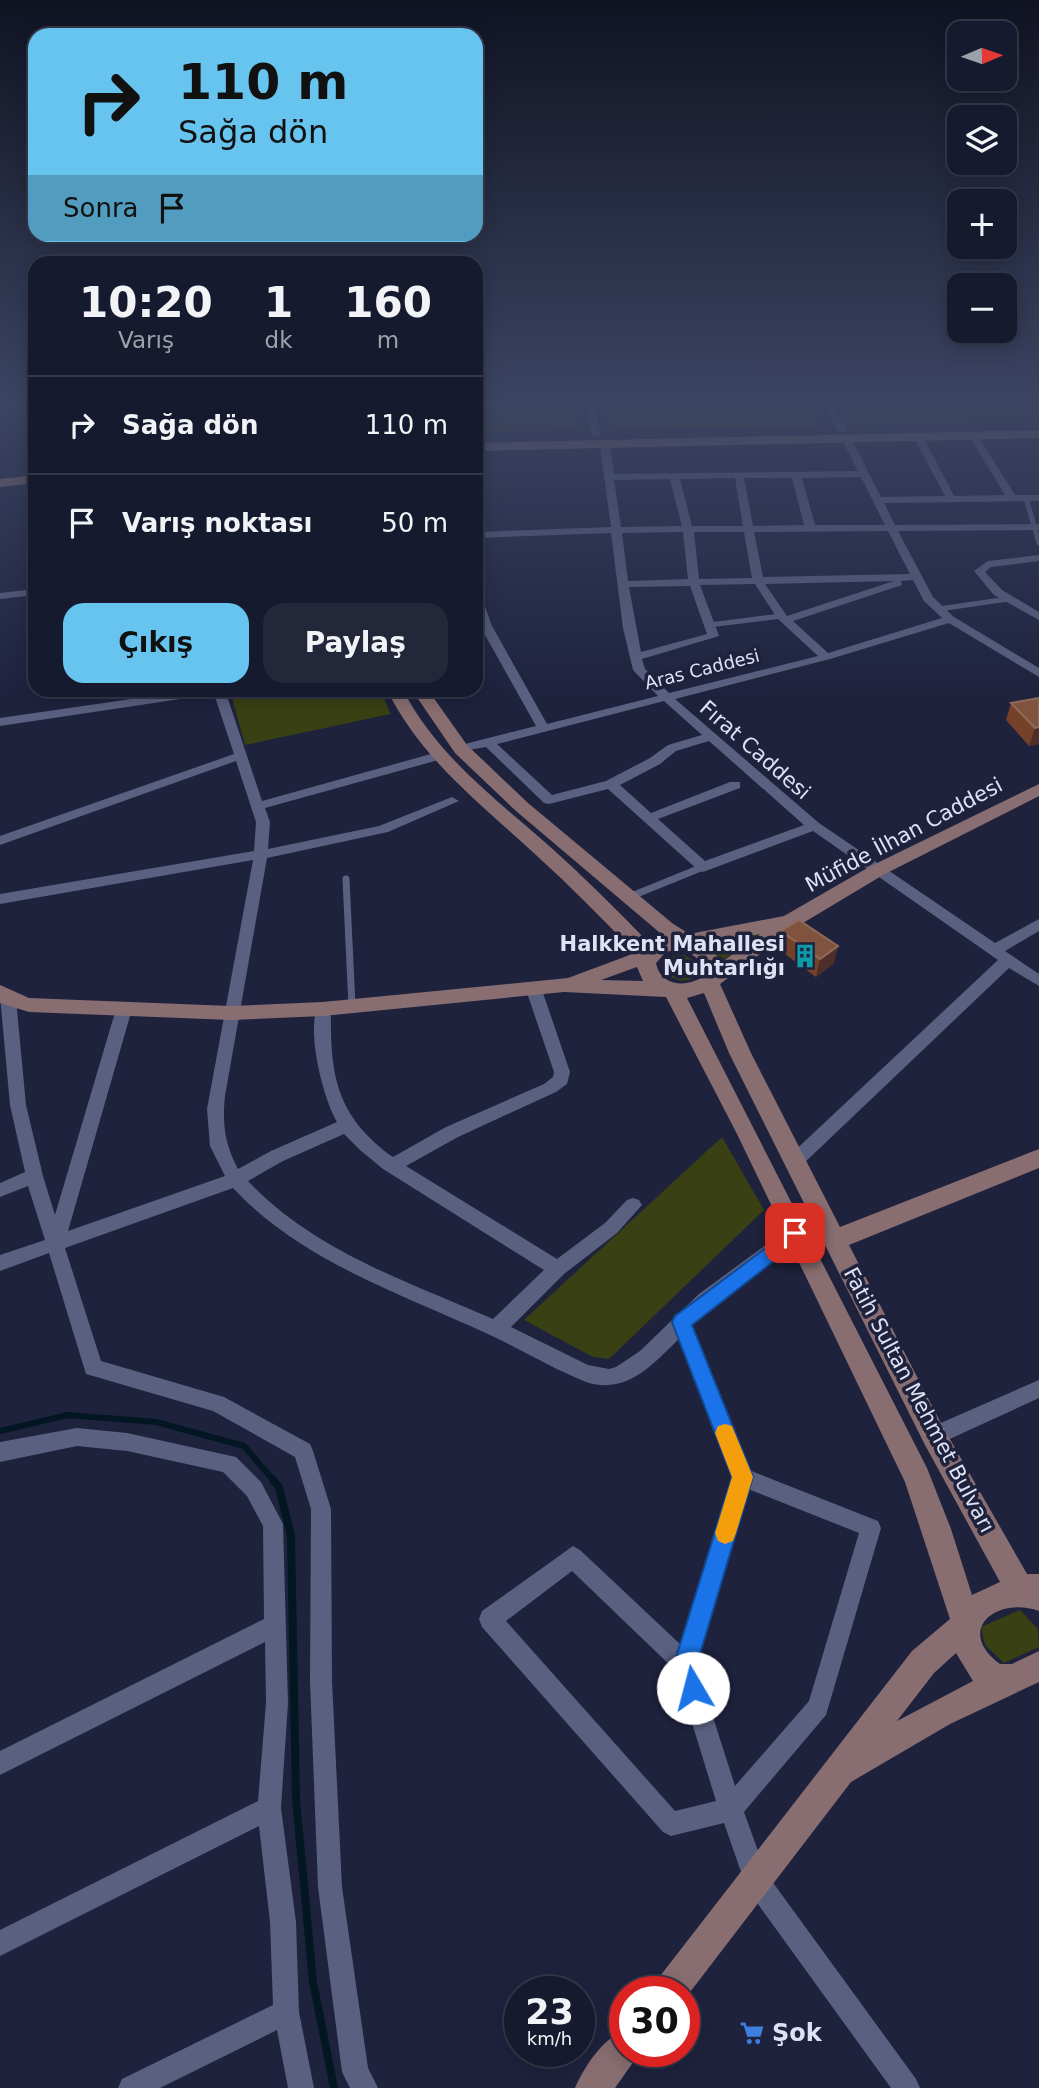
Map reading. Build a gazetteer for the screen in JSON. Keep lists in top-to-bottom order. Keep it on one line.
{"streets":{"street":["Aras Caddesi","Fırat Caddesi","Müfide İlhan Caddesi","Fatih Sultan Mehmet Bulvarı"]},"crossings":[["Aras Caddesi","Fırat Caddesi"],["Fırat Caddesi","Müfide İlhan Caddesi"]],"places":{"building":["Halkkent Mahallesi Muhtarlığı"],"supermarket":["Şok"]},"north":"right","page":{"map_buttons":["+","−"],"turn":["110 m","Sağa dön"],"then":"Sonra","eta":["10:20","Varış","1","dk","160","m"],"list":[{"name":"Sağa dön","value":"110 m"},{"name":"Varış noktası","value":"50 m"}],"buttons":["Çıkış","Paylaş"],"speed":"23 km/h","limit":"30"}}
